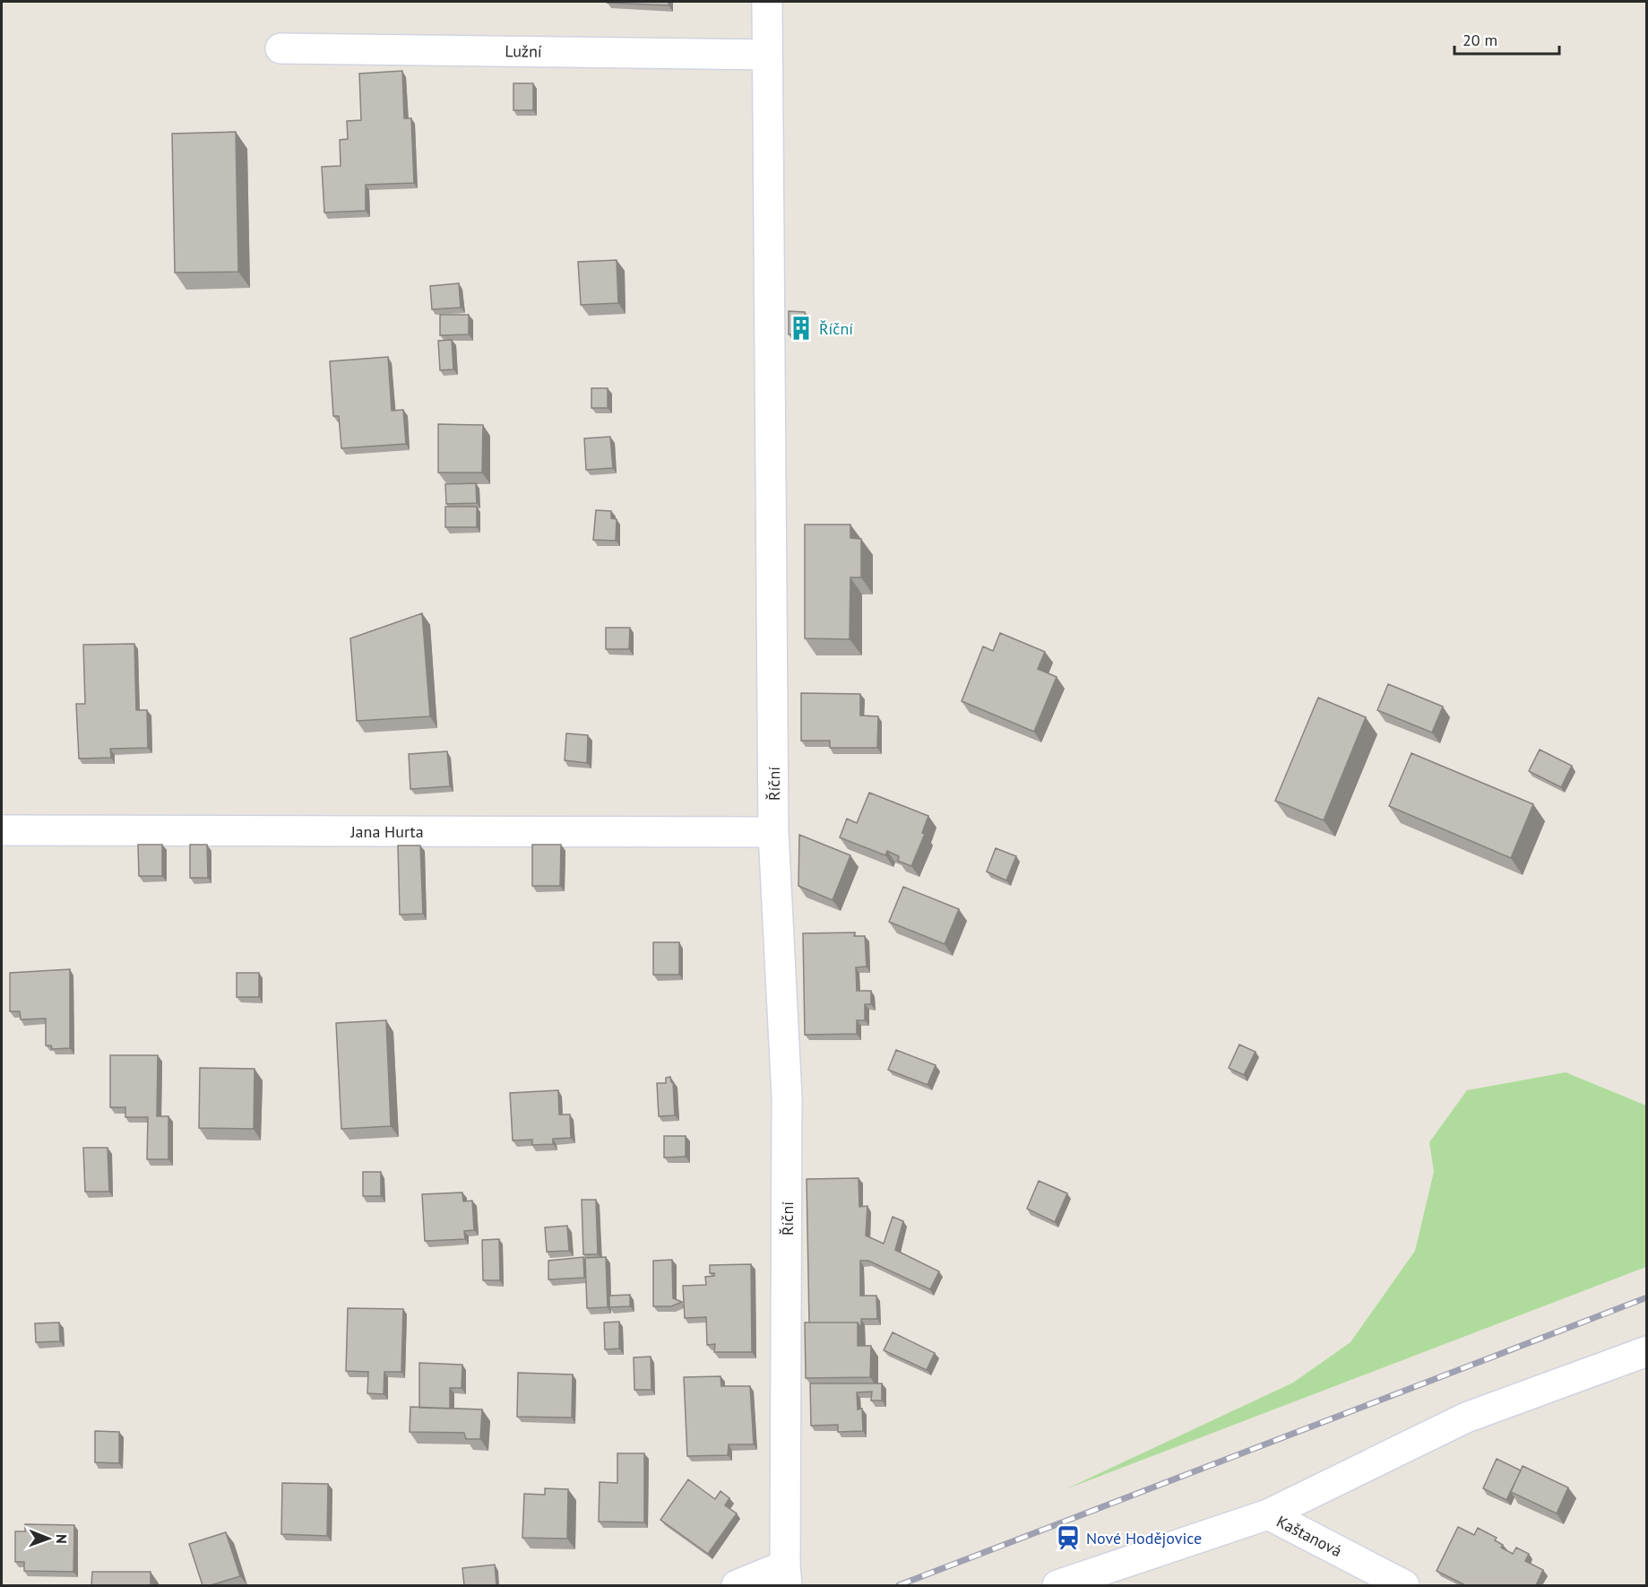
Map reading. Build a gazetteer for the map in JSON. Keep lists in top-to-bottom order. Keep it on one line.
{"streets":{"street":["Lužní","Říční","Jana Hurta","Kaštanová"]},"crossings":[["Lužní","Říční"],["Říční","Jana Hurta"]],"places":{"building":["Říční"],"station":["Nové Hodějovice"]},"scale_bar":"20 m","north":"right"}
